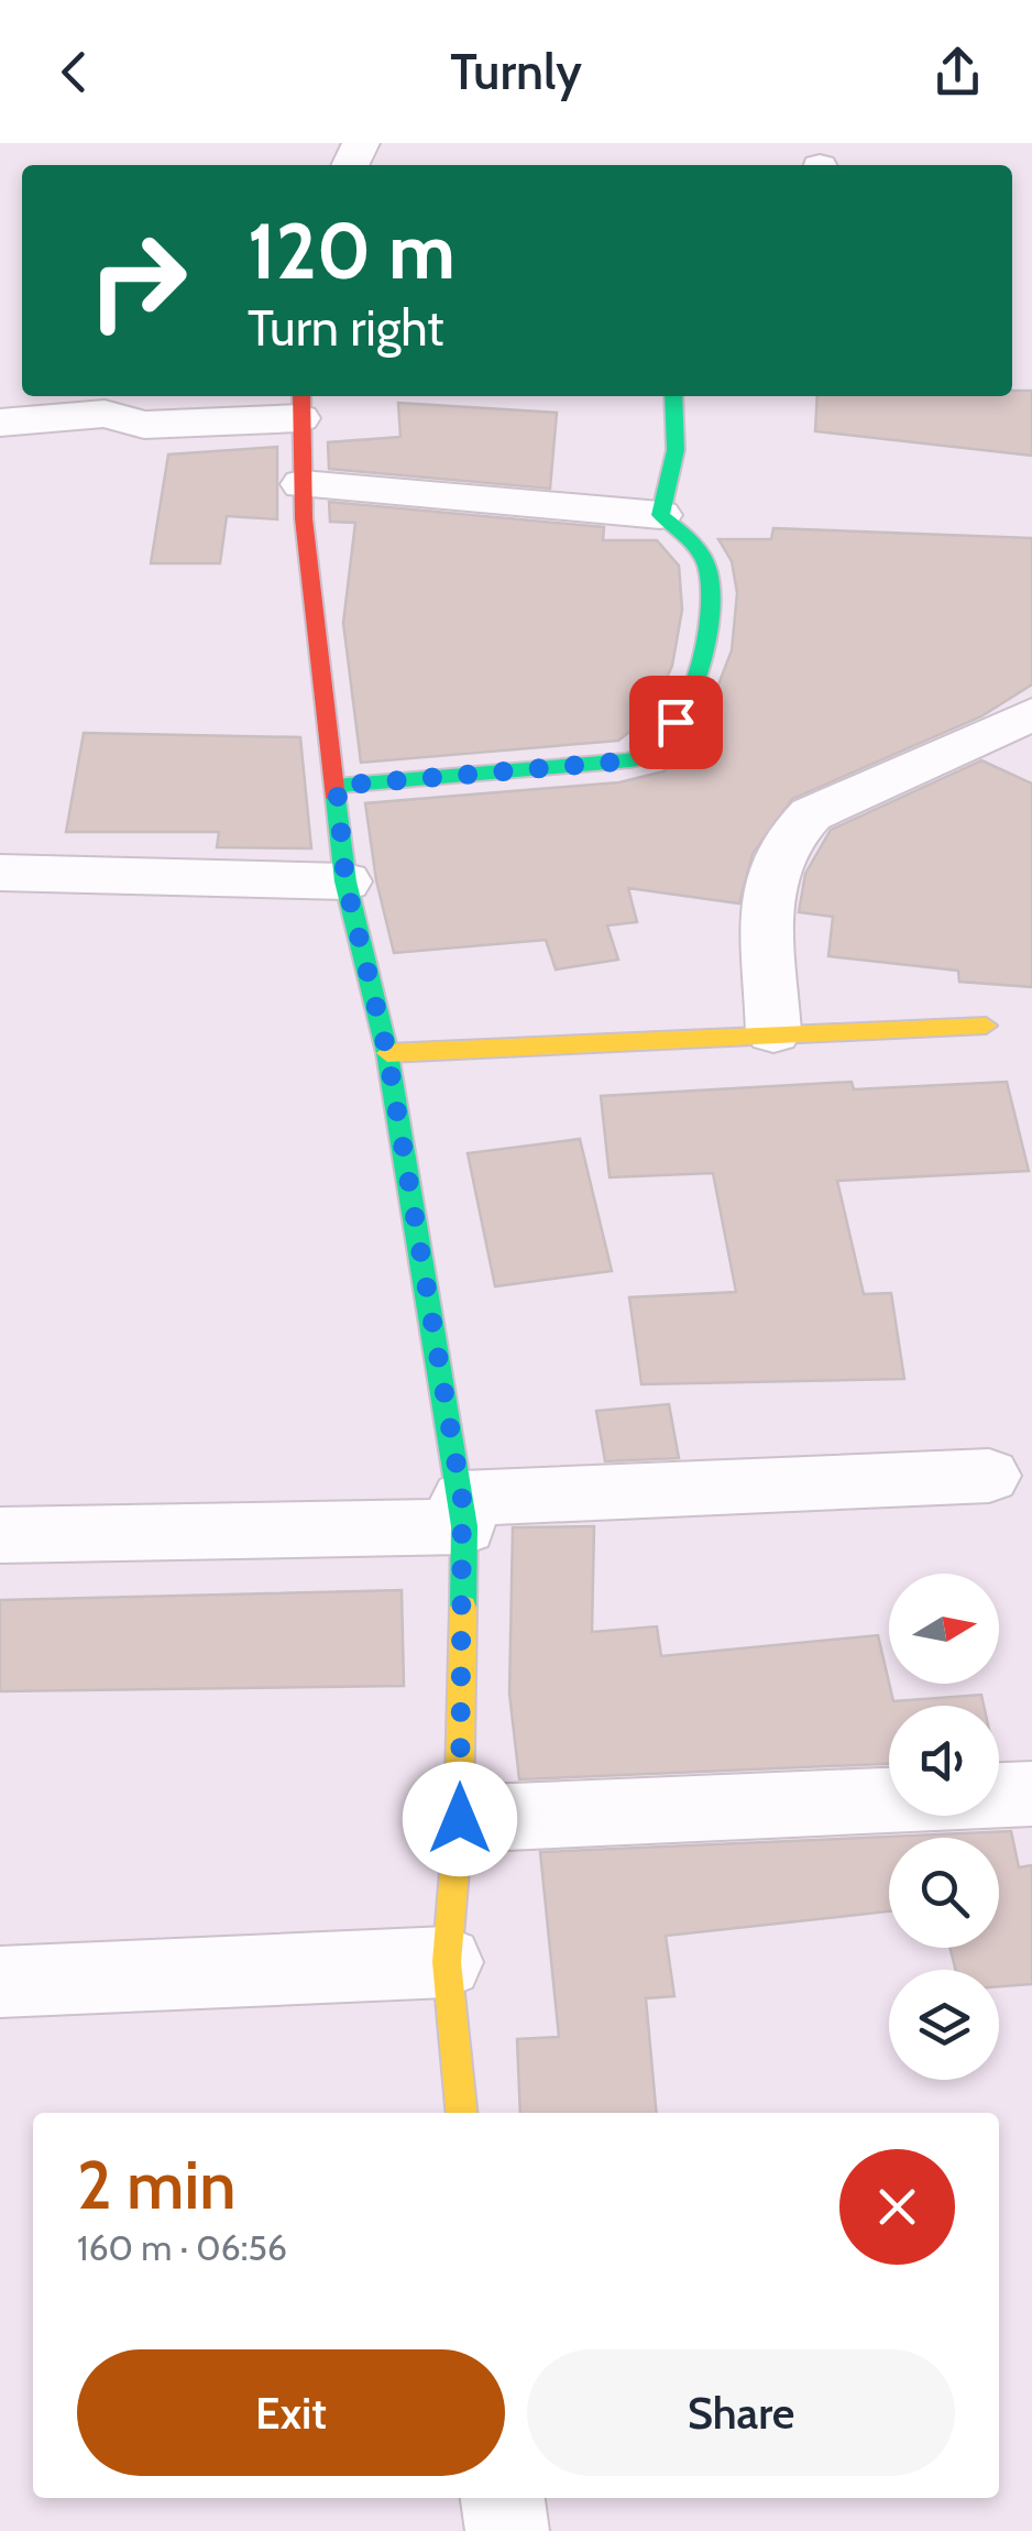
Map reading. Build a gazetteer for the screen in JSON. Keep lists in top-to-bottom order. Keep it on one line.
{"north":"right","page":{"header":"Turnly","turn":["120 m","Turn right"],"heading":["2 min","160 m · 06:56"],"buttons":["Exit","Share"]}}
